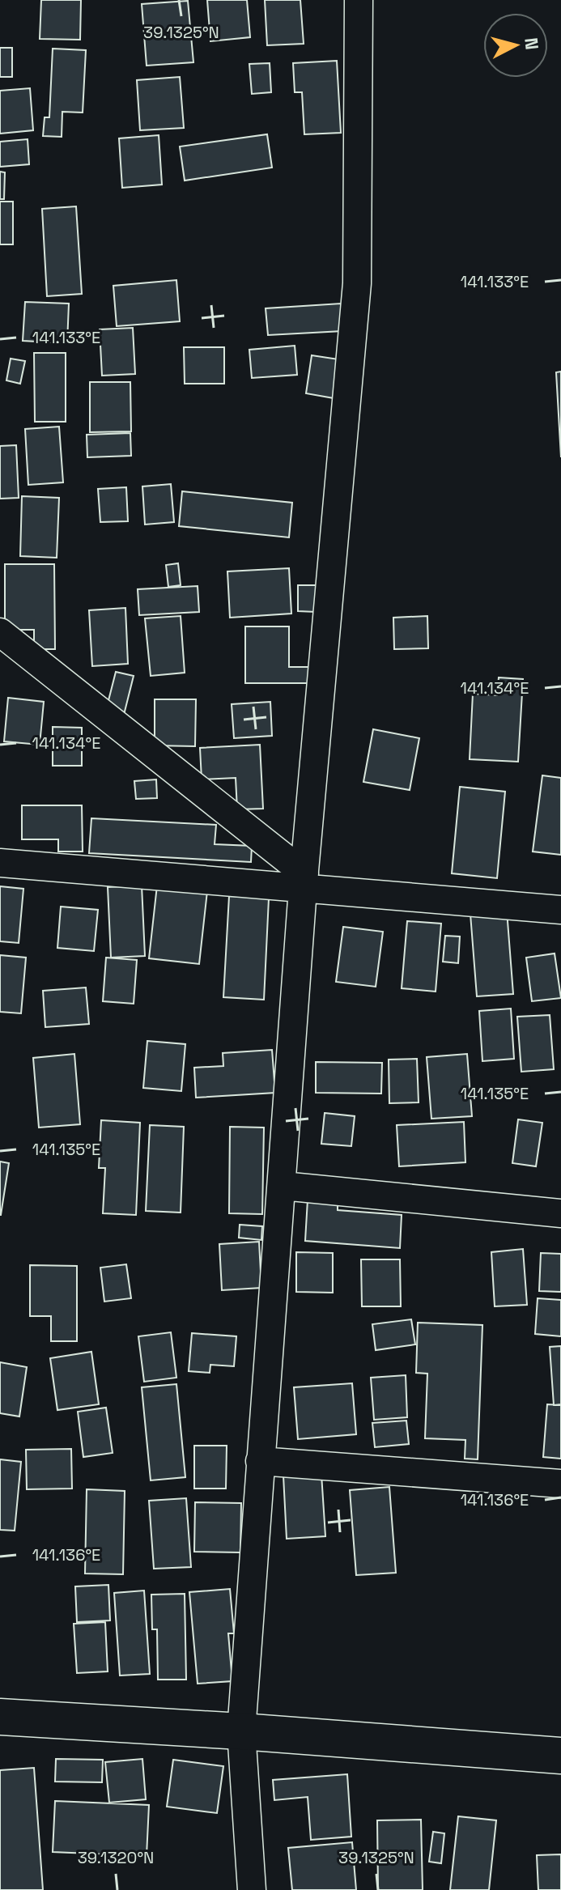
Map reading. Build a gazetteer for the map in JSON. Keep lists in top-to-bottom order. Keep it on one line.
{"north":"right","coordinates":["39.1325°N","141.133°E","141.134°E","141.135°E","141.136°E","39.1320°N"]}
